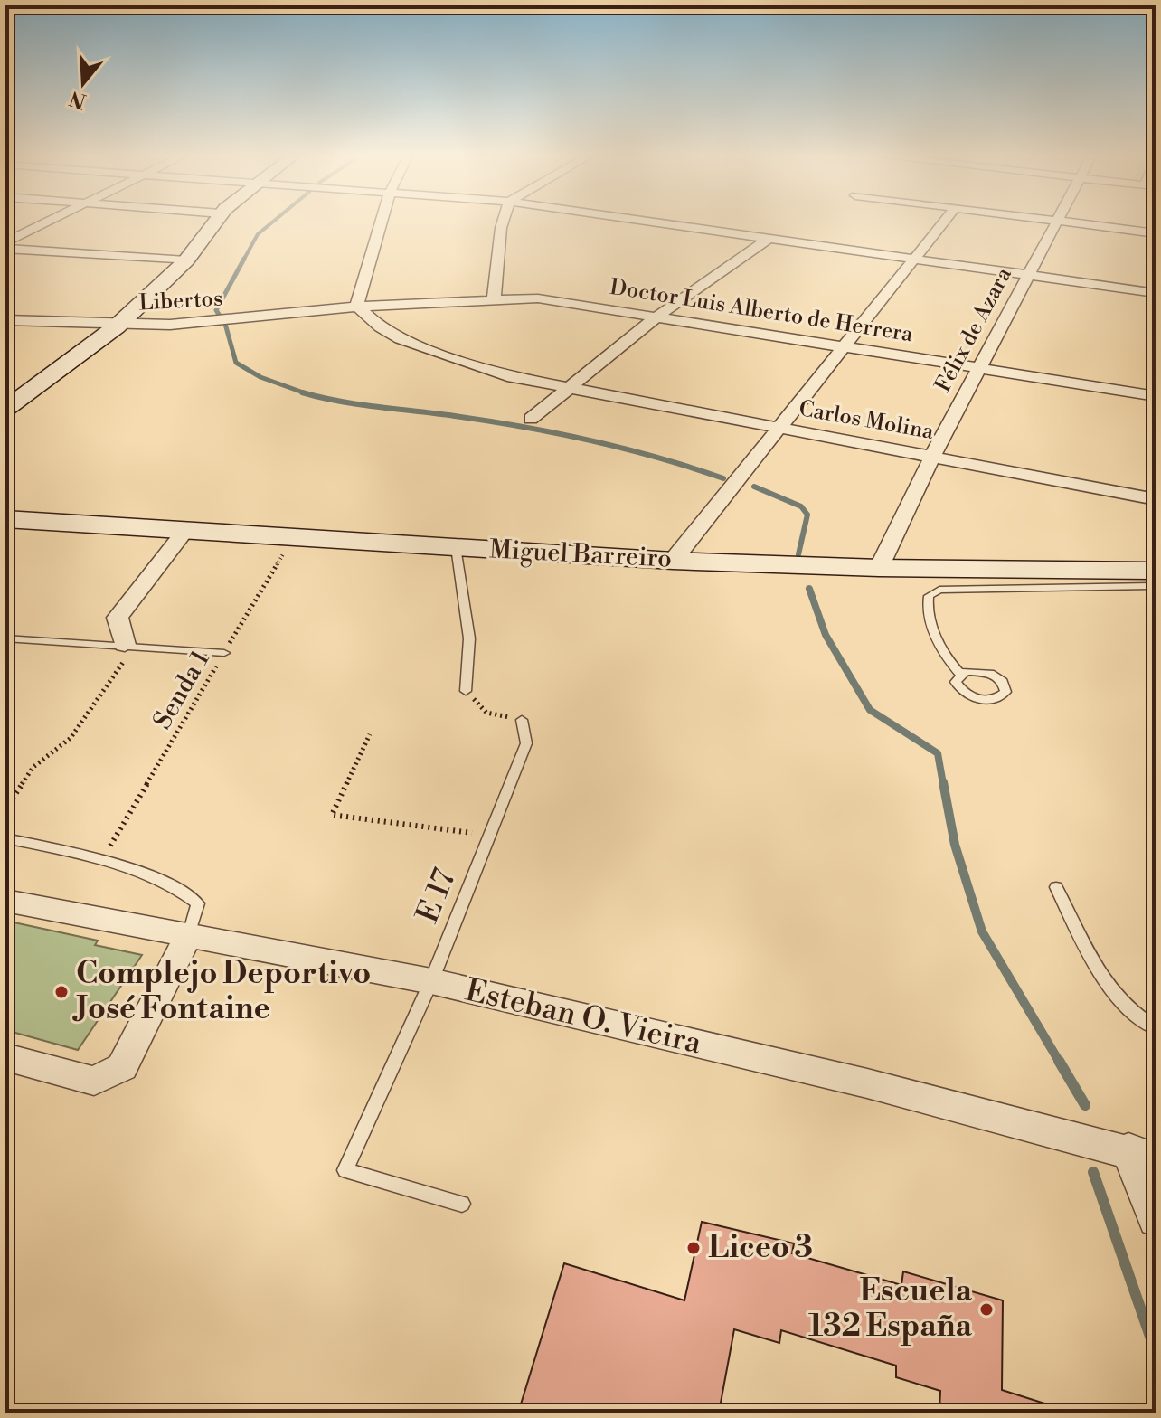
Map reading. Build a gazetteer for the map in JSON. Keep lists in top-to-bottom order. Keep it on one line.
{"streets":{"street":["Libertos","Doctor Luis Alberto de Herrera","Félix de Azara","Carlos Molina","Miguel Barreiro","Esteban O. Vieira"],"lane":["E 17"],"path":["Senda 1"]},"crossings":[["Libertos","Doctor Luis Alberto de Herrera"],["Libertos","Carlos Molina"],["Doctor Luis Alberto de Herrera","Félix de Azara"],["Doctor Luis Alberto de Herrera","Carlos Molina"],["Félix de Azara","Carlos Molina"],["Félix de Azara","Miguel Barreiro"],["Miguel Barreiro","Senda 1"],["E 17","Esteban O. Vieira"]],"places":["Complejo Deportivo José Fontaine","Liceo 3","Escuela 132 España"],"north":"bottom"}
